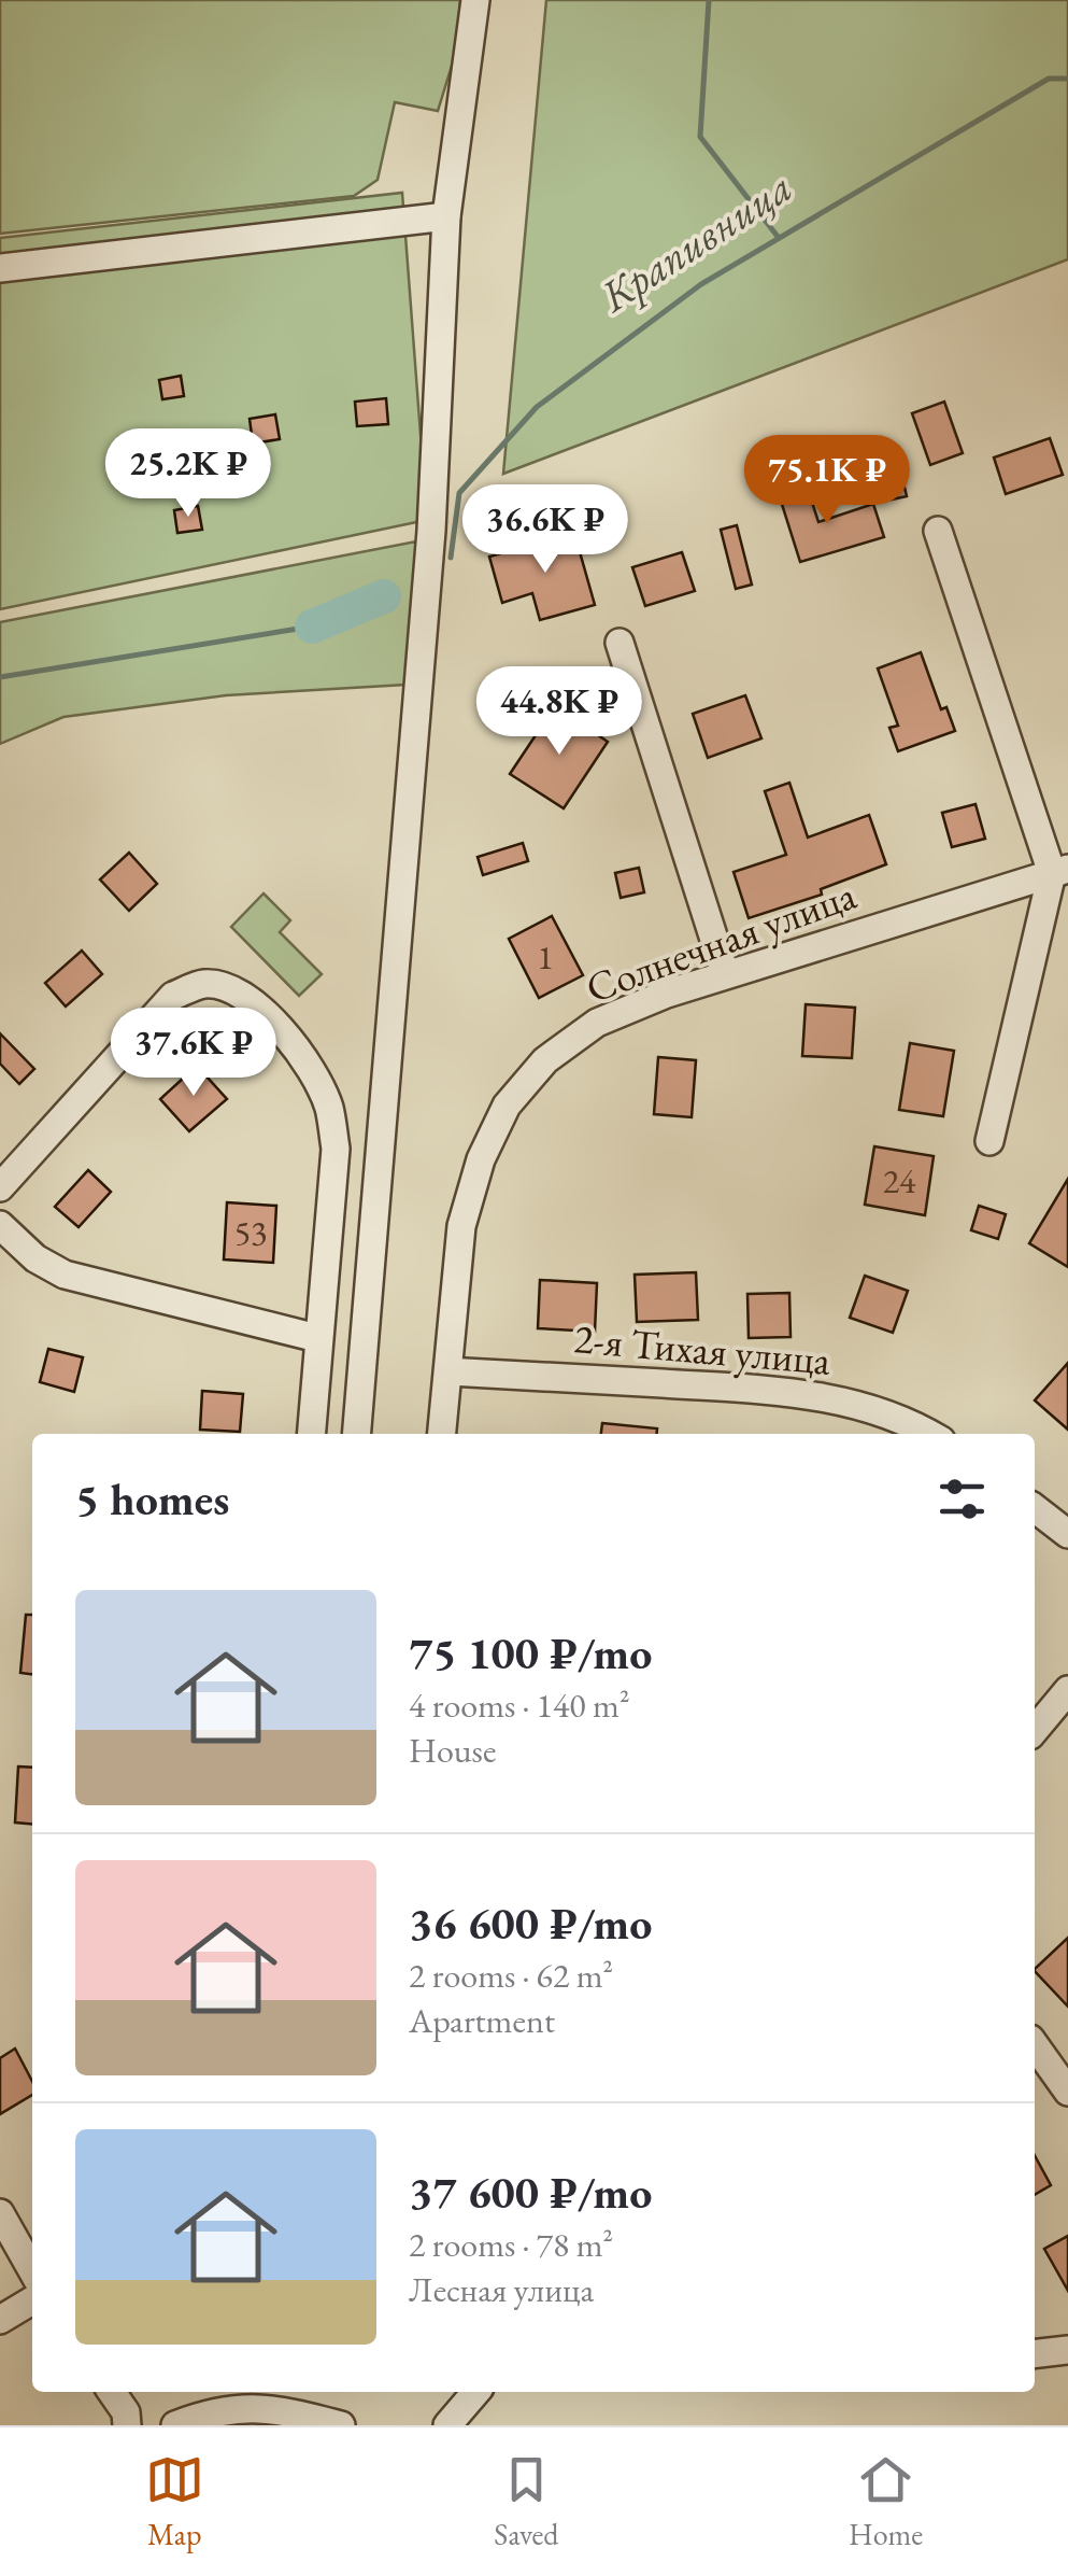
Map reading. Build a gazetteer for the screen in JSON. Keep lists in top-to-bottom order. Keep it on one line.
{"streets":{"street":["Солнечная улица","2-я Тихая улица"]},"crossings":[["Солнечная улица","2-я Тихая улица"]],"water":["Крапивница"],"house_numbers":["1","24","53"],"page":{"price":["25.2K ₽","75.1K ₽","36.6K ₽","44.8K ₽","37.6K ₽"],"heading":"5 homes","list":[{"name":"75 100 ₽/mo","note":"4 rooms · 140 m² · House"},{"name":"36 600 ₽/mo","note":"2 rooms · 62 m² · Apartment"},{"name":"37 600 ₽/mo","note":"2 rooms · 78 m² · Лесная улица"}],"tabs":["Map","Saved","Home"]}}
